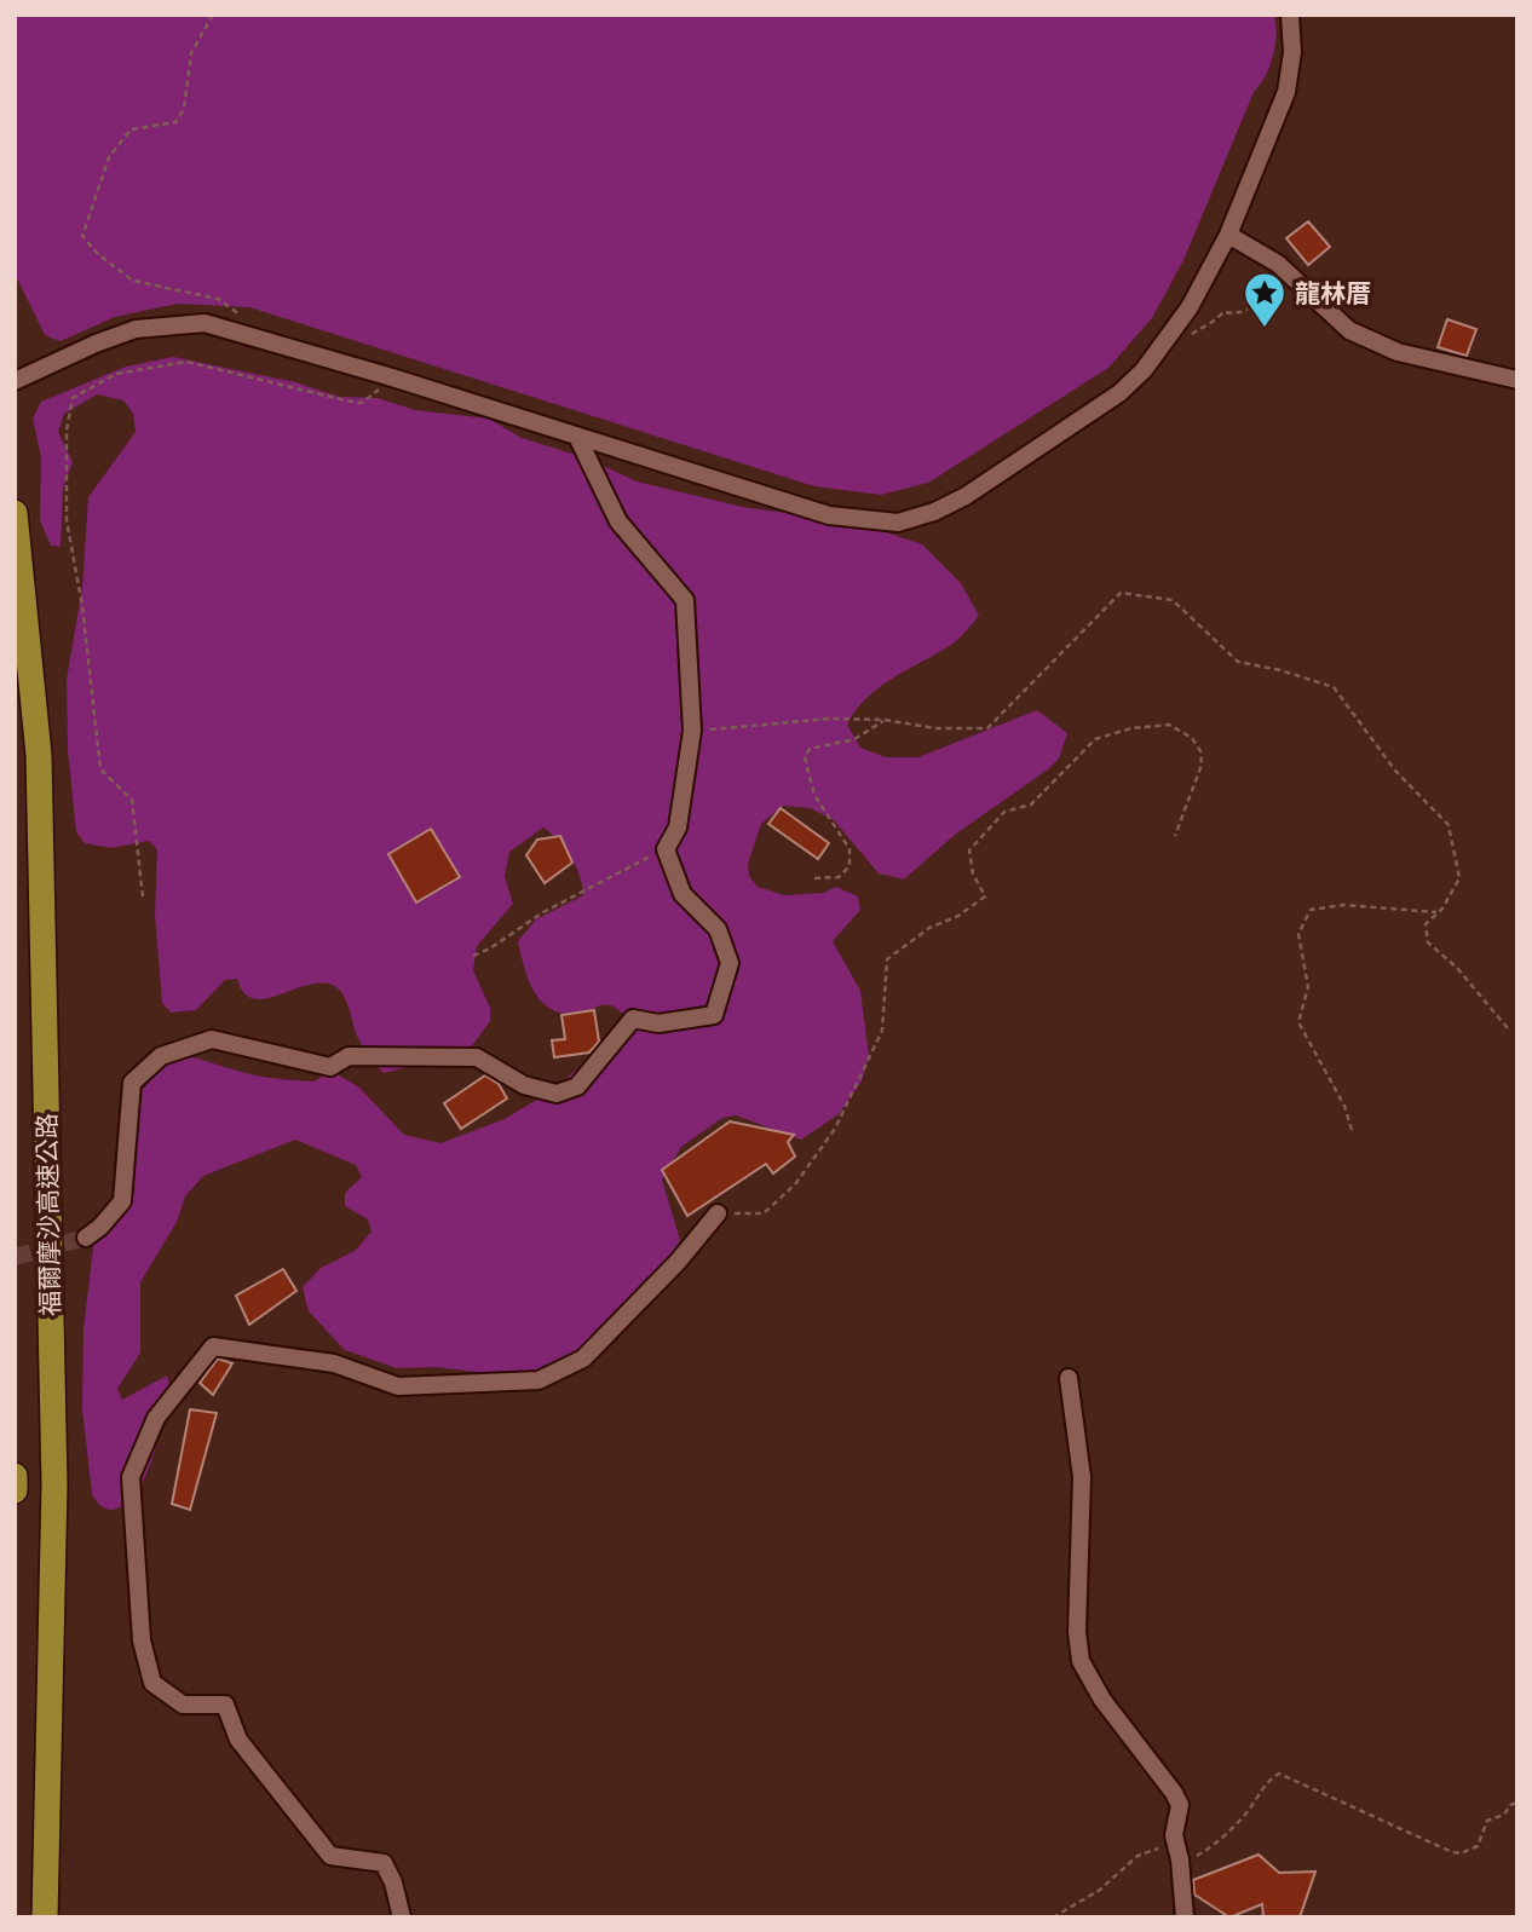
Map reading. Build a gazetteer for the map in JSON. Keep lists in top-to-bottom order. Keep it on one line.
{"streets":{"highway":["福爾摩沙高速公路"]},"places":{"place":["龍林厝"]}}
